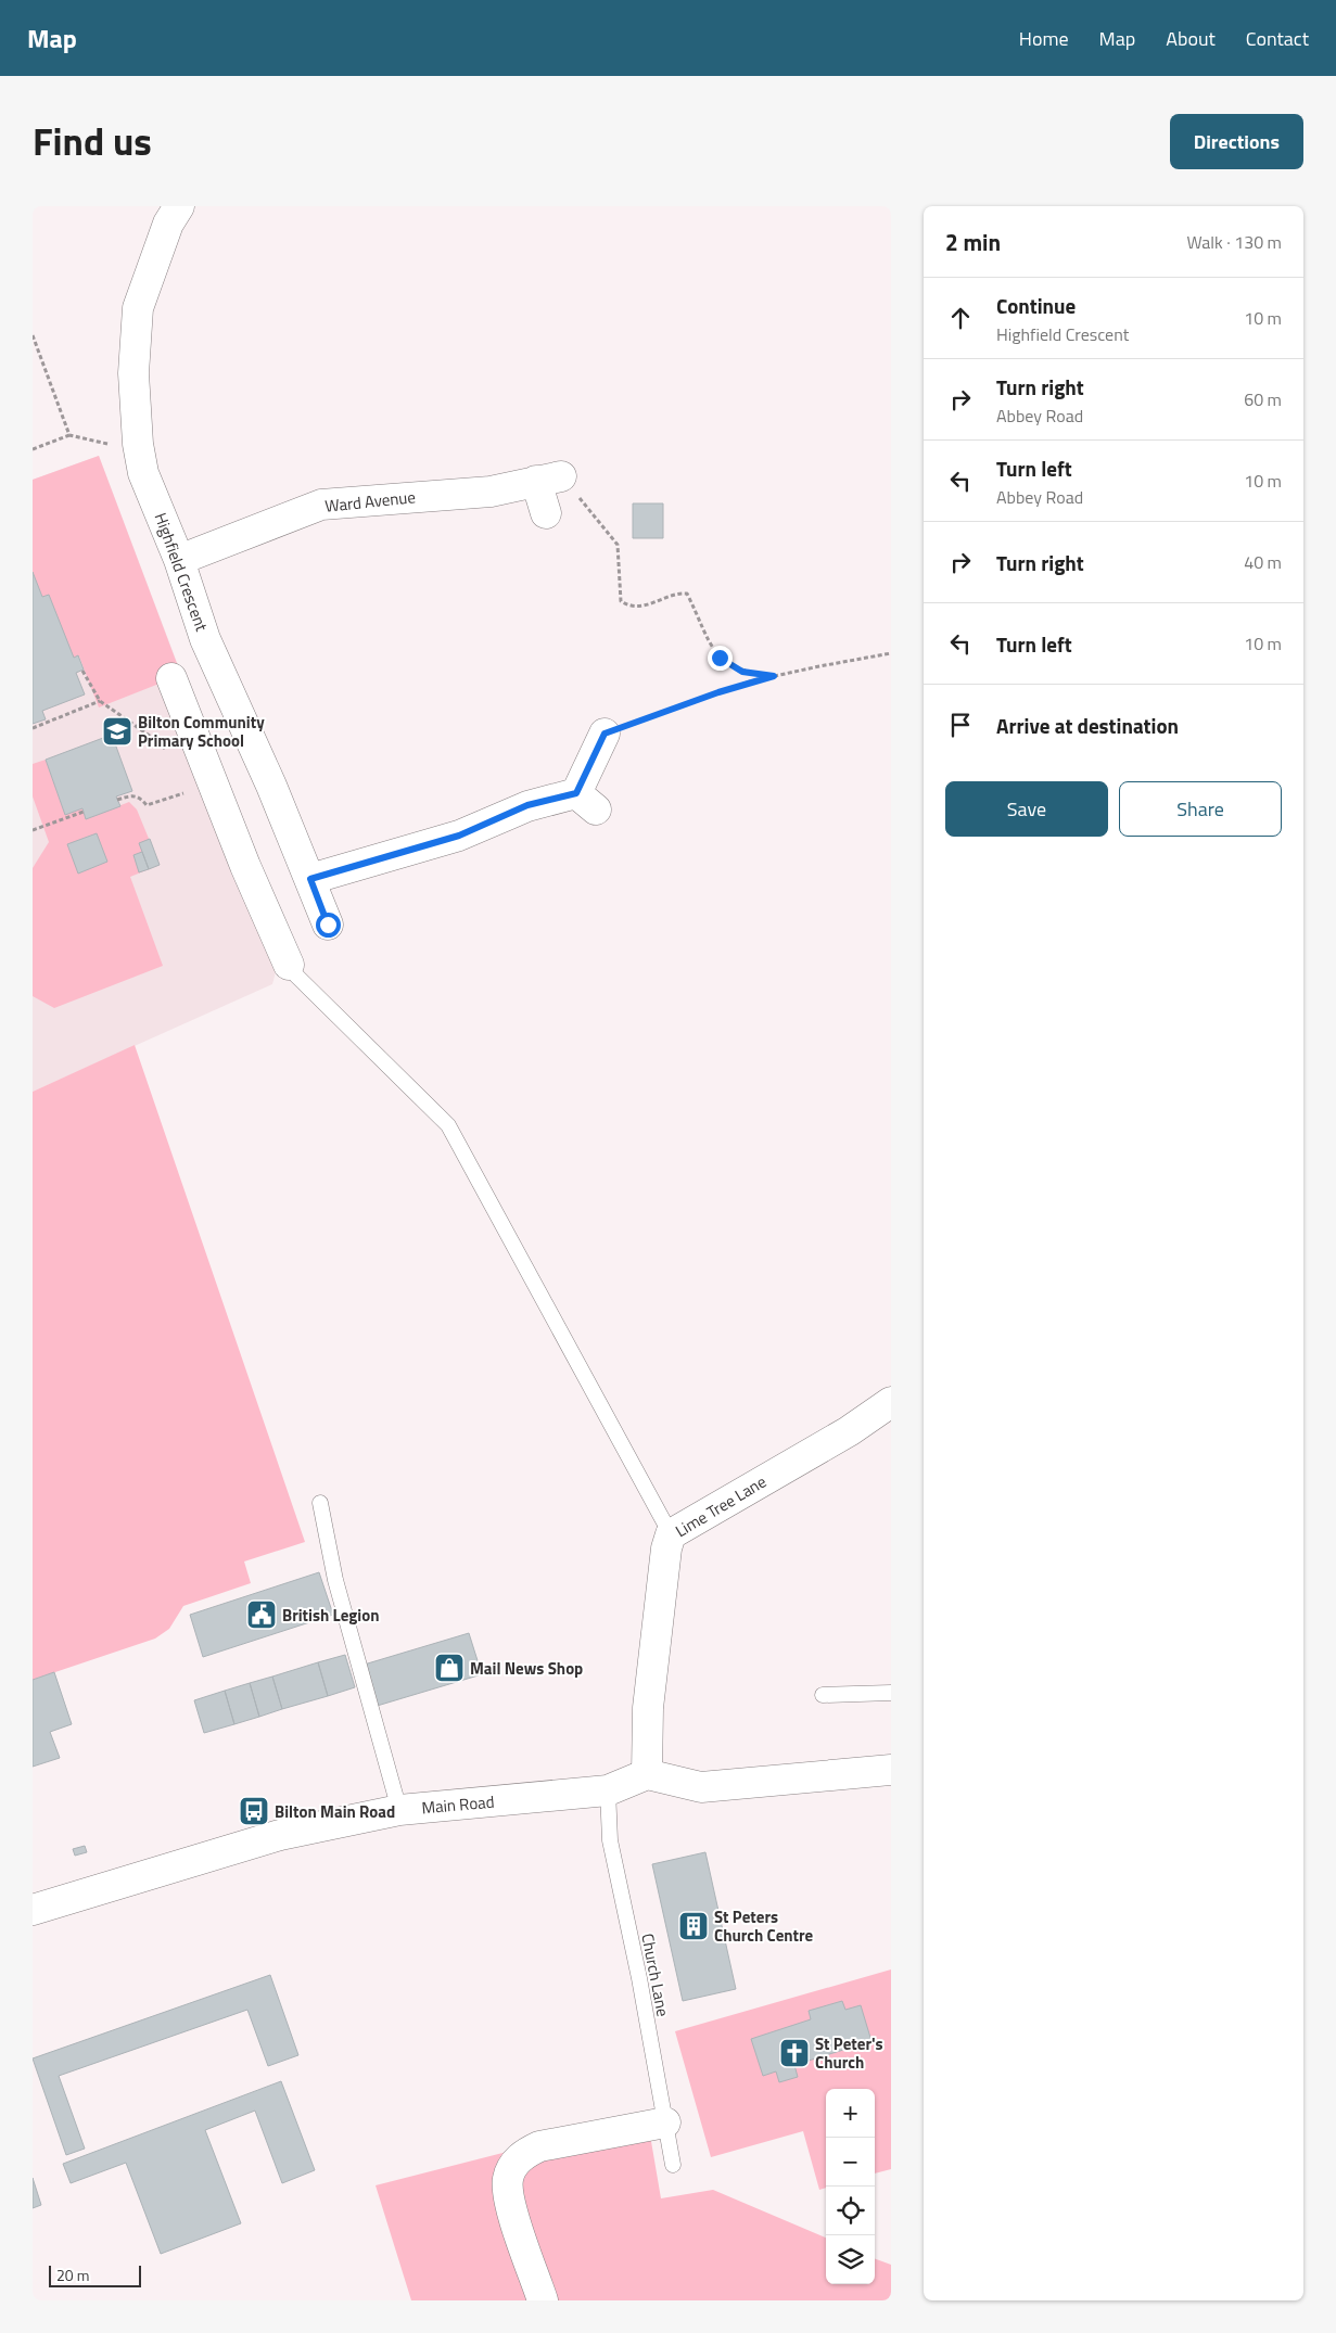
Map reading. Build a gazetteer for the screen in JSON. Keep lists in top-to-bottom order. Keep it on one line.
{"streets":{"street":["Ward Avenue","Highfield Crescent","Lime Tree Lane","Main Road"],"lane":["Church Lane"]},"crossings":[["Ward Avenue","Highfield Crescent"],["Lime Tree Lane","Main Road"],["Main Road","Church Lane"]],"places":{"school or university":["Bilton Community Primary School"],"public building":["British Legion"],"shop":["Mail News Shop"],"bus stop":["Bilton Main Road"],"building":["St Peters Church Centre"],"church":["St Peter's Church"]},"scale_bar":"20 m","page":{"header":"Map","nav":["Home","Map","About","Contact"],"title":"Find us","buttons":["Directions",["Save","Share"]],"heading":["2 min","Walk · 130 m"],"list":[["Continue","Highfield Crescent","10 m"],["Turn right","Abbey Road","60 m"],["Turn left","Abbey Road","10 m"],["Turn right","40 m"],["Turn left","10 m"],"Arrive at destination"],"map_buttons":["+","−"],"scale":"20 m"}}
